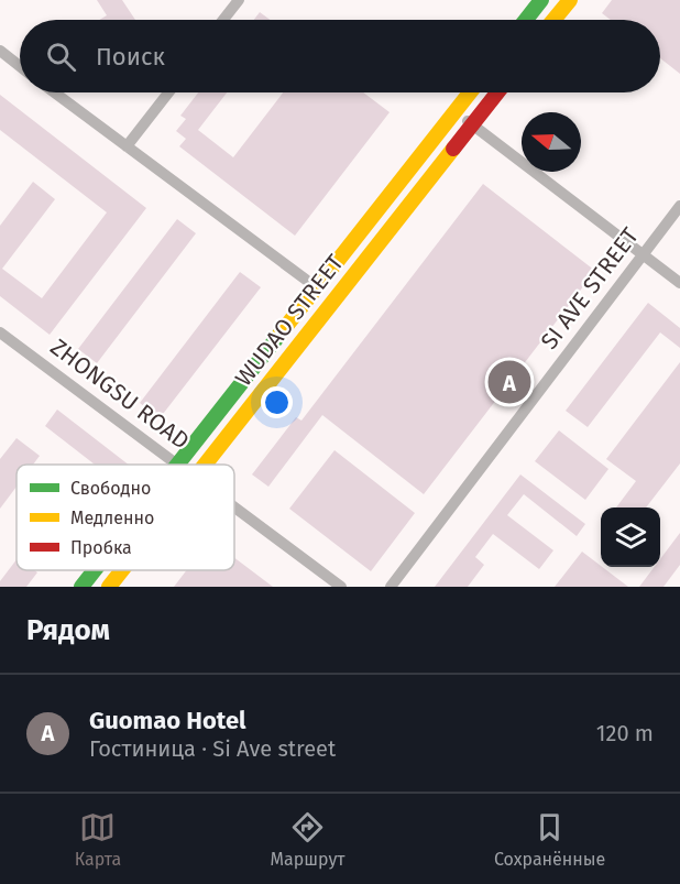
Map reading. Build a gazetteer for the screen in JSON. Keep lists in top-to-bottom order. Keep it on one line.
{"streets":{"highway":["WUDAO STREET"],"street":["SI AVE STREET","ZHONGSU ROAD"]},"crossings":[["WUDAO STREET","ZHONGSU ROAD"]],"legend":["Свободно","Медленно","Пробка"],"north":"left","page":{"search":"Поиск","pins":"A","heading":"Рядом","list":[{"mark":"A","name":"Guomao Hotel","note":"Гостиница · Si Ave street","value":"120 m"}],"nav":["Карта","Маршрут","Сохранённые"]}}
